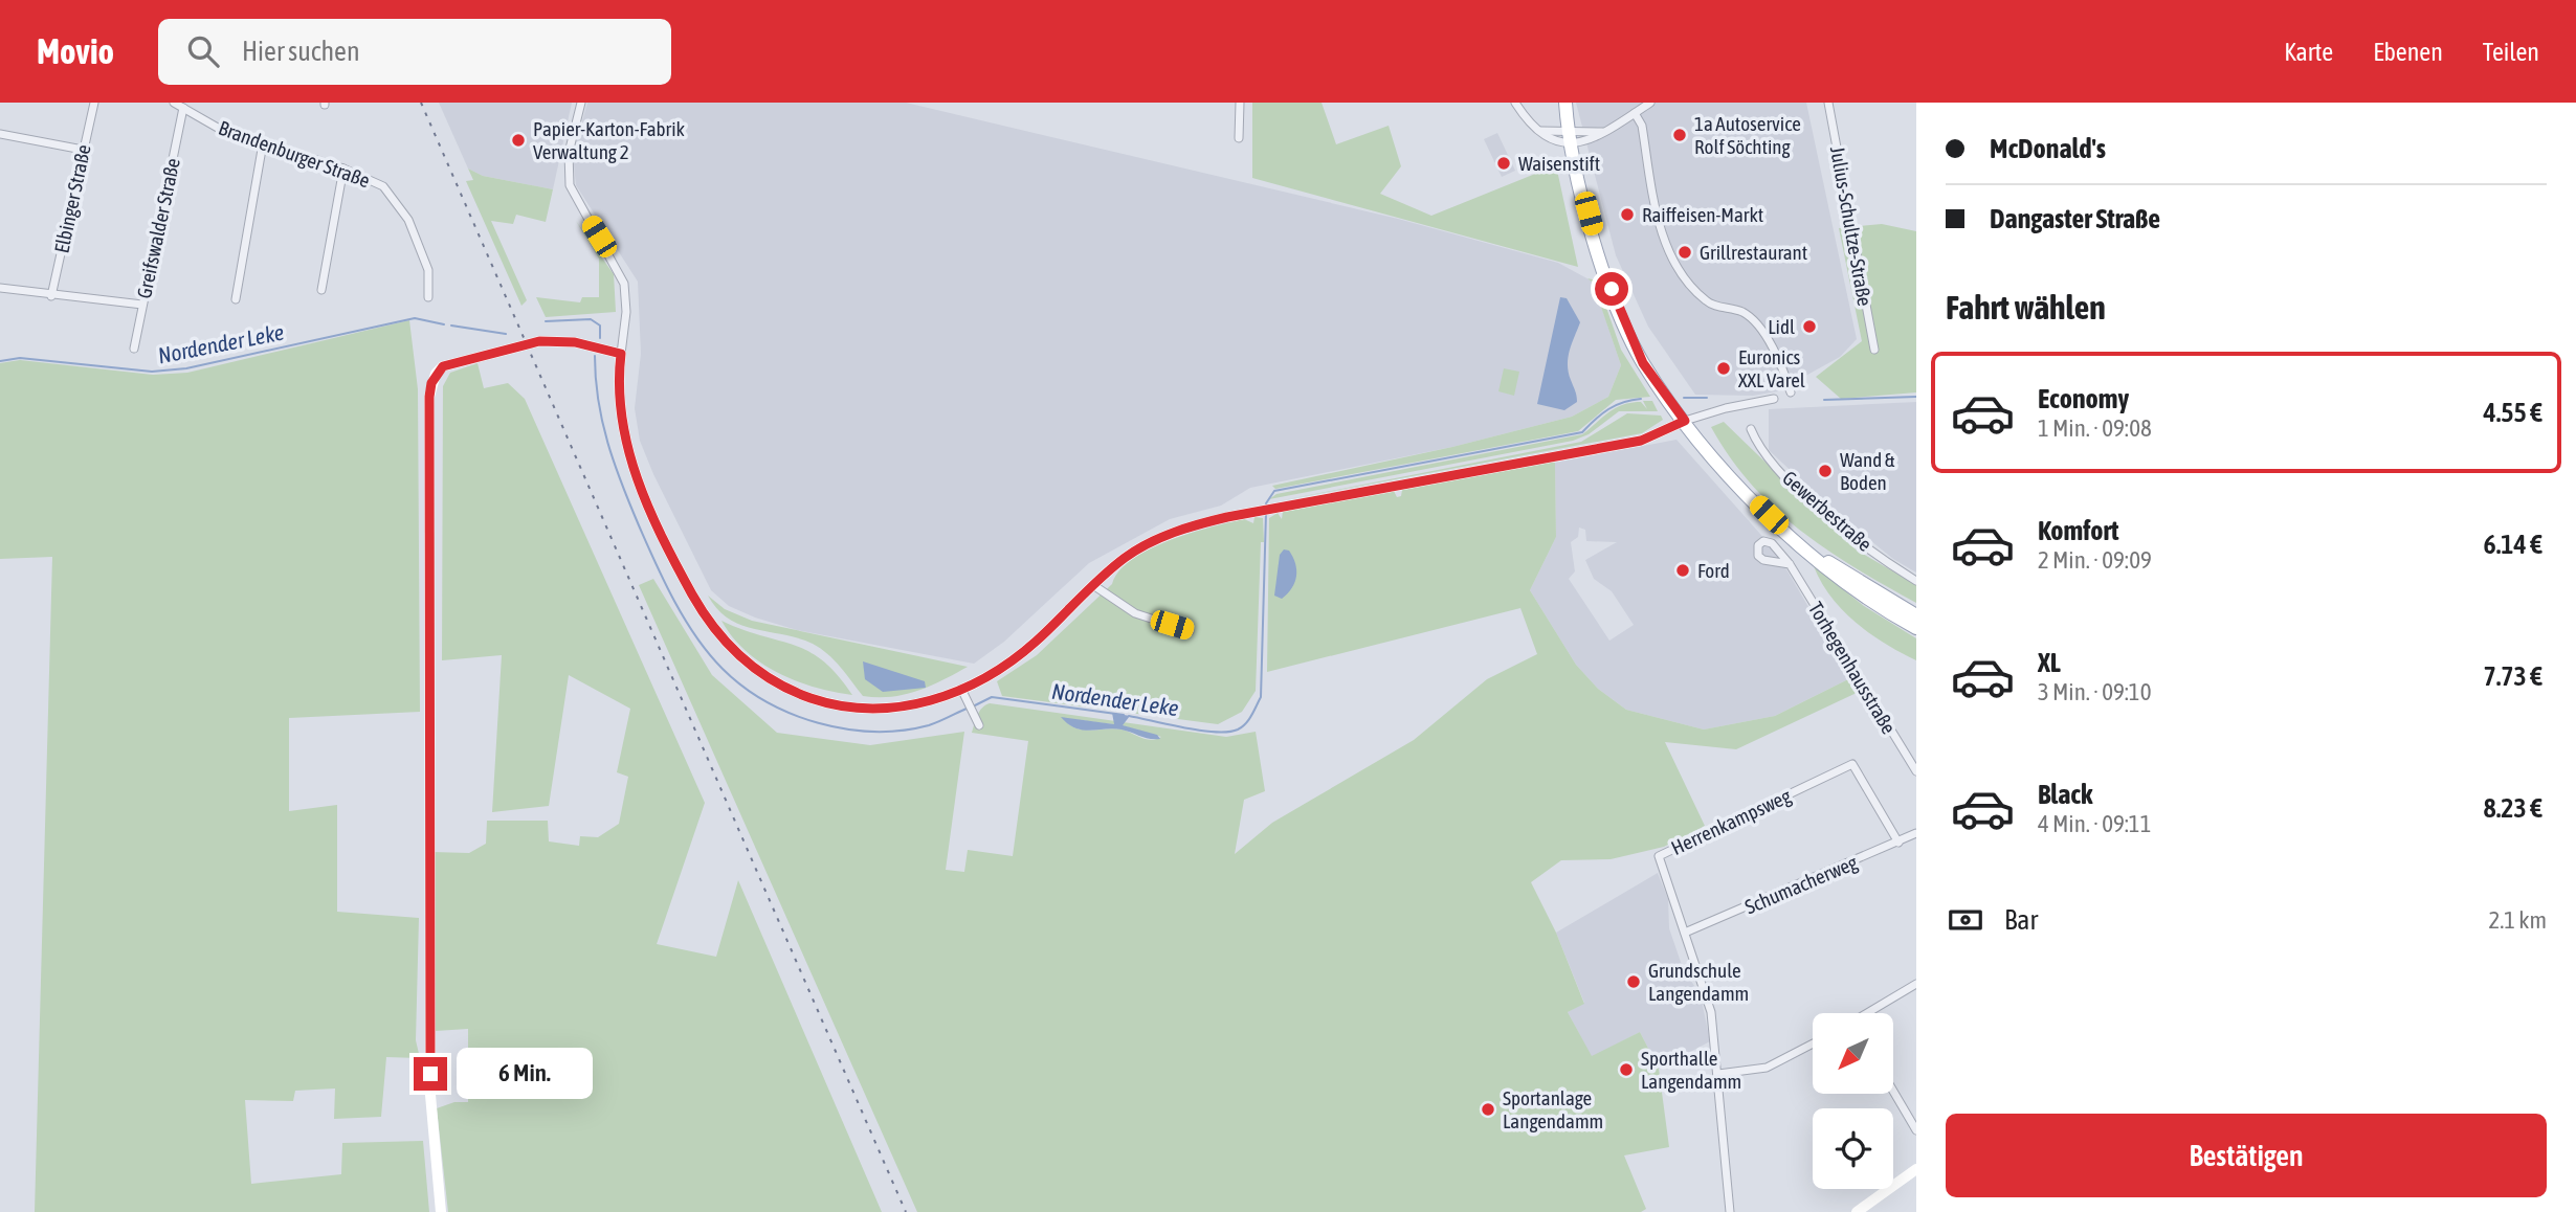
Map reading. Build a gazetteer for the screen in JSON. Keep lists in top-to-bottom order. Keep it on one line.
{"streets":{"street":["Brandenburger Straße","Elbinger Straße","Julius-Schultze-Straße","Greifswalder Straße","Gewerbestraße","Torhegenhausstraße","Herrenkampsweg","Schumacherweg"]},"crossings":[["Brandenburger Straße","Greifswalder Straße"],["Herrenkampsweg","Schumacherweg"]],"water":["Nordender Leke"],"places":["1a Autoservice Rolf Söchting","Papier-Karton-Fabrik Verwaltung 2","Waisenstift","Raiffeisen-Markt","Grillrestaurant","Lidl","Euronics XXL Varel","Wand & Boden","Ford","Grundschule Langendamm","Sporthalle Langendamm","Sportanlage Langendamm"],"north":"bottom left","page":{"header":"Movio","search":"Hier suchen","nav":["Karte","Ebenen","Teilen"],"banner":["McDonald's","Dangaster Straße"],"heading":"Fahrt wählen","list":[{"name":"Economy","note":"1 Min. · 09:08","value":"4.55 €"},{"name":"Komfort","note":"2 Min. · 09:09","value":"6.14 €"},{"name":"XL","note":"3 Min. · 09:10","value":"7.73 €"},{"name":"Black","note":"4 Min. · 09:11","value":"8.23 €"}],"pay":["Bar","2.1 km"],"bubble":"6 Min.","buttons":"Bestätigen"}}
